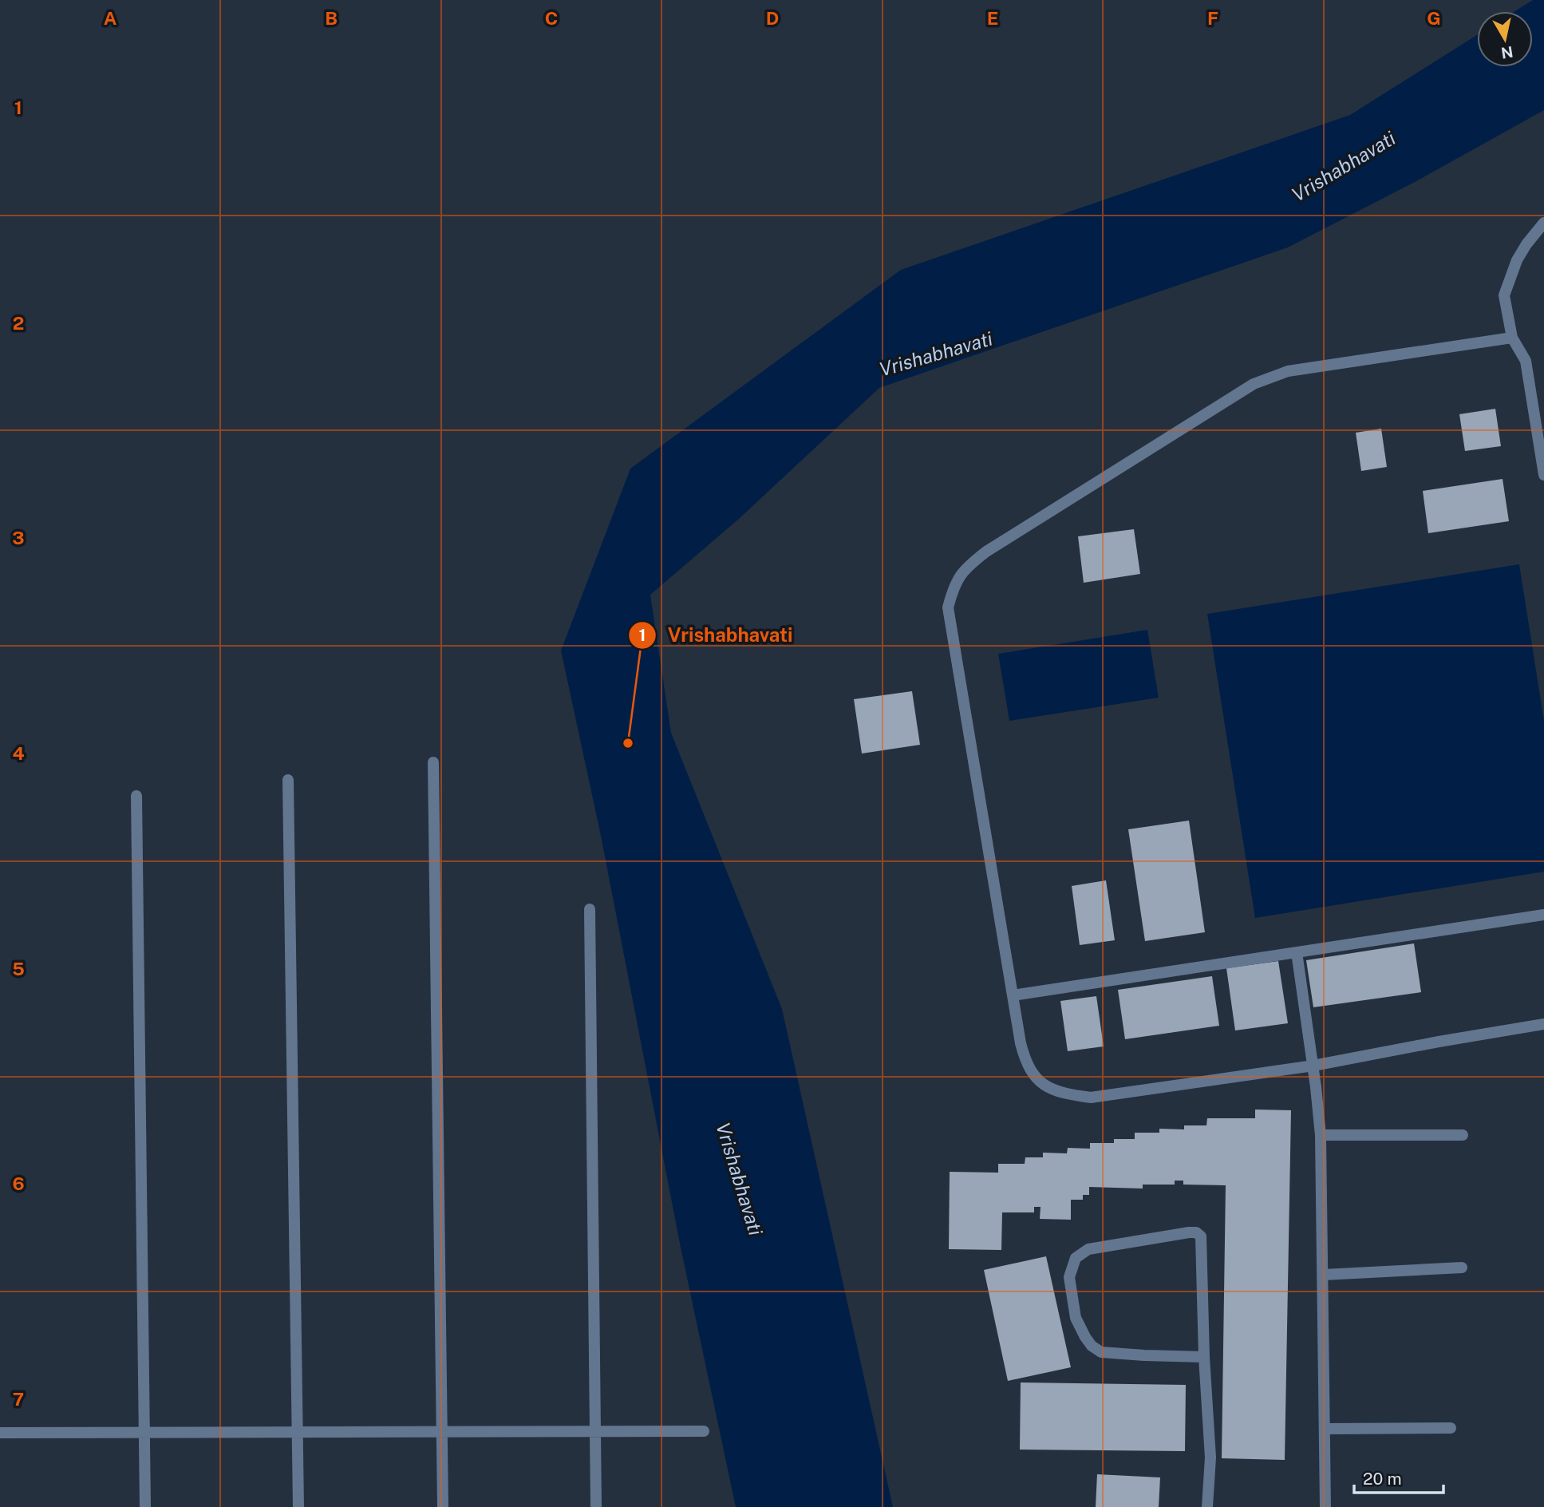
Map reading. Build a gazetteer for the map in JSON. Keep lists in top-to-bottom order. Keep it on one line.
{"water":["Vrishabhavati"],"places":["Vrishabhavati"],"scale_bar":"20 m","north":"bottom","grid":{"columns":["A","B","C","D","E","F","G"],"rows":["1","2","3","4","5","6","7"]}}
